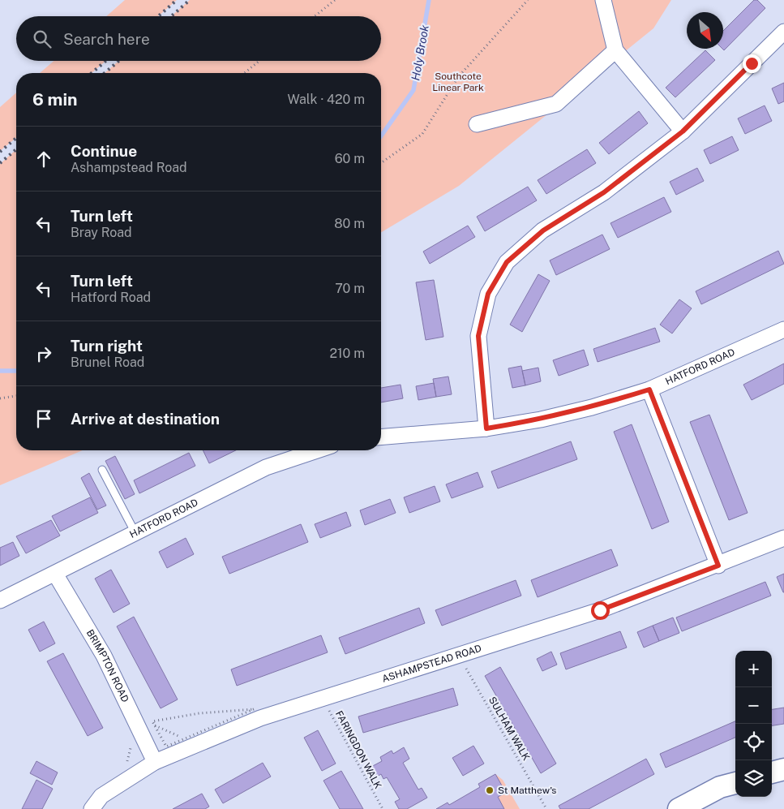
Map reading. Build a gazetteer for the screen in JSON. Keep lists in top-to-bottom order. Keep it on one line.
{"streets":{"street":["HATFORD ROAD","ASHAMPSTEAD ROAD","BRIMPTON ROAD"],"path":["SULHAM WALK","FARINGDON WALK"]},"crossings":[["HATFORD ROAD","BRIMPTON ROAD"],["ASHAMPSTEAD ROAD","BRIMPTON ROAD"],["ASHAMPSTEAD ROAD","SULHAM WALK"],["ASHAMPSTEAD ROAD","FARINGDON WALK"]],"water":["Holy Brook"],"parks":["Southcote Linear Park"],"places":["St Matthew's"],"north":"bottom right","page":{"search":"Search here","heading":["6 min","Walk · 420 m"],"list":[["Continue","Ashampstead Road","60 m"],["Turn left","Bray Road","80 m"],["Turn left","Hatford Road","70 m"],["Turn right","Brunel Road","210 m"],"Arrive at destination"],"map_buttons":["+","−"]}}
